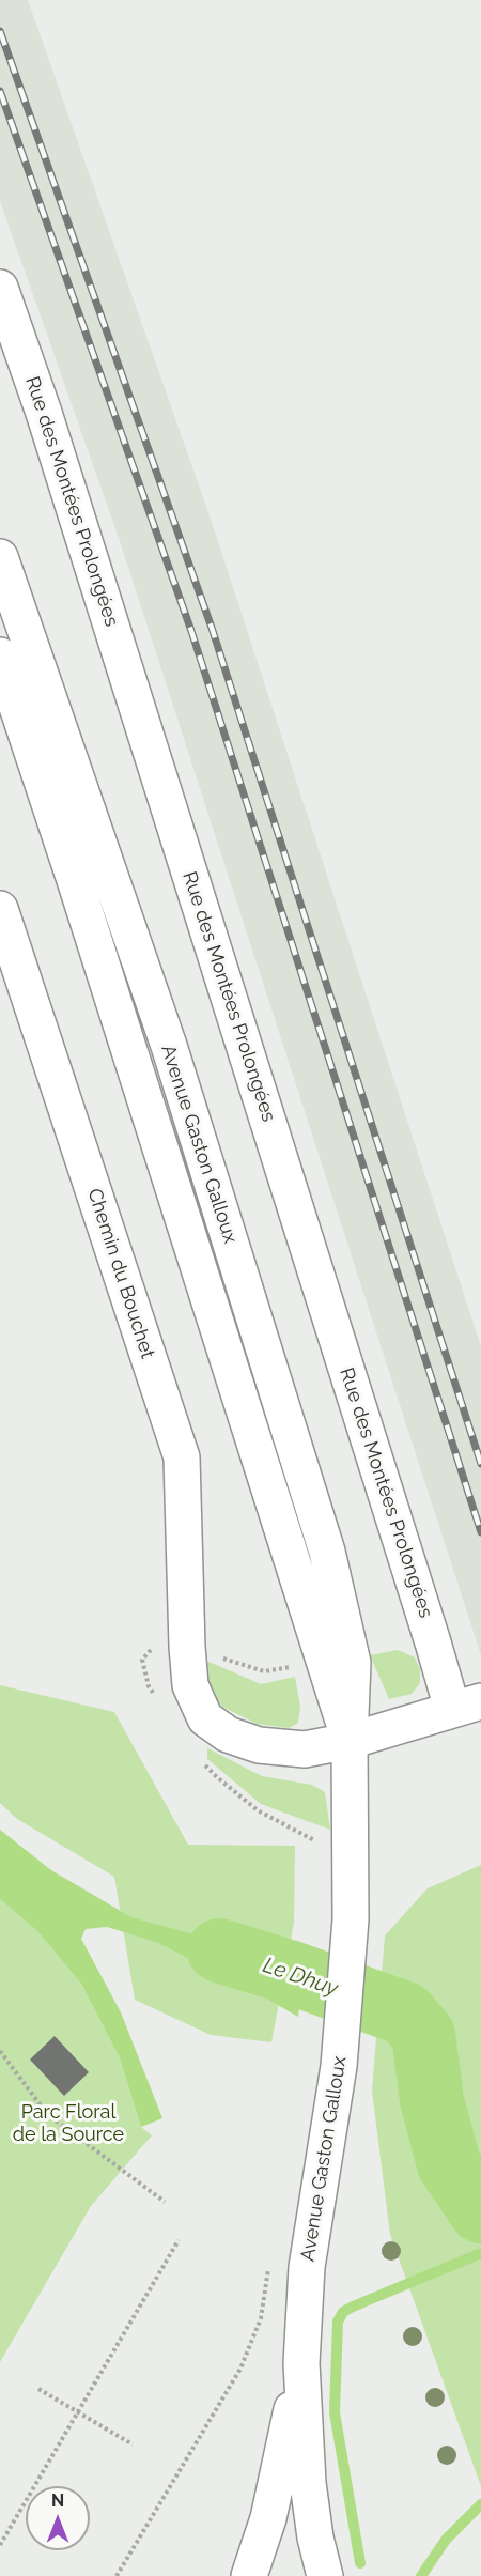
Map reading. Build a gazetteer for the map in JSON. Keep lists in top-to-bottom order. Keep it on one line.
{"streets":{"main road":["Rue des Montées Prolongées","Avenue Gaston Galloux","Chemin du Bouchet"]},"crossings":[["Rue des Montées Prolongées","Chemin du Bouchet"],["Avenue Gaston Galloux","Chemin du Bouchet"]],"water":["Le Dhuy"],"parks":["Parc Floral de la Source"],"north":"top"}
